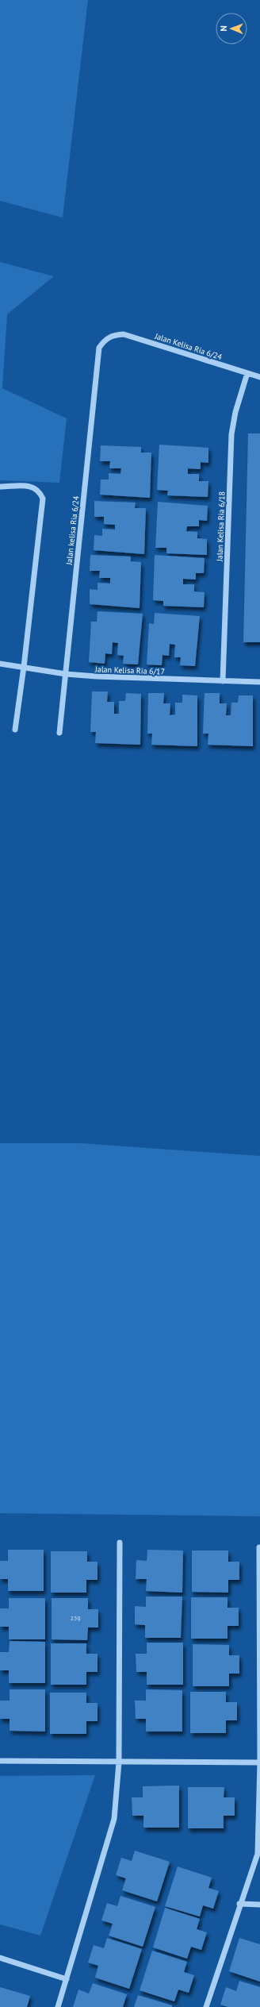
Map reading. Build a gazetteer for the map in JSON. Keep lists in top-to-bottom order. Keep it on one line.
{"streets":{"street":["Jalan Kelisa Ria 6/24","Jalan Kelisa Ria 6/18","Jalan kelisa Ria 6/24","Jalan Kelisa Ria 6/17"]},"crossings":[["Jalan Kelisa Ria 6/24","Jalan Kelisa Ria 6/18"],["Jalan Kelisa Ria 6/24","Jalan kelisa Ria 6/24"],["Jalan Kelisa Ria 6/18","Jalan Kelisa Ria 6/17"],["Jalan kelisa Ria 6/24","Jalan Kelisa Ria 6/17"]],"house_numbers":["239"],"north":"left"}
